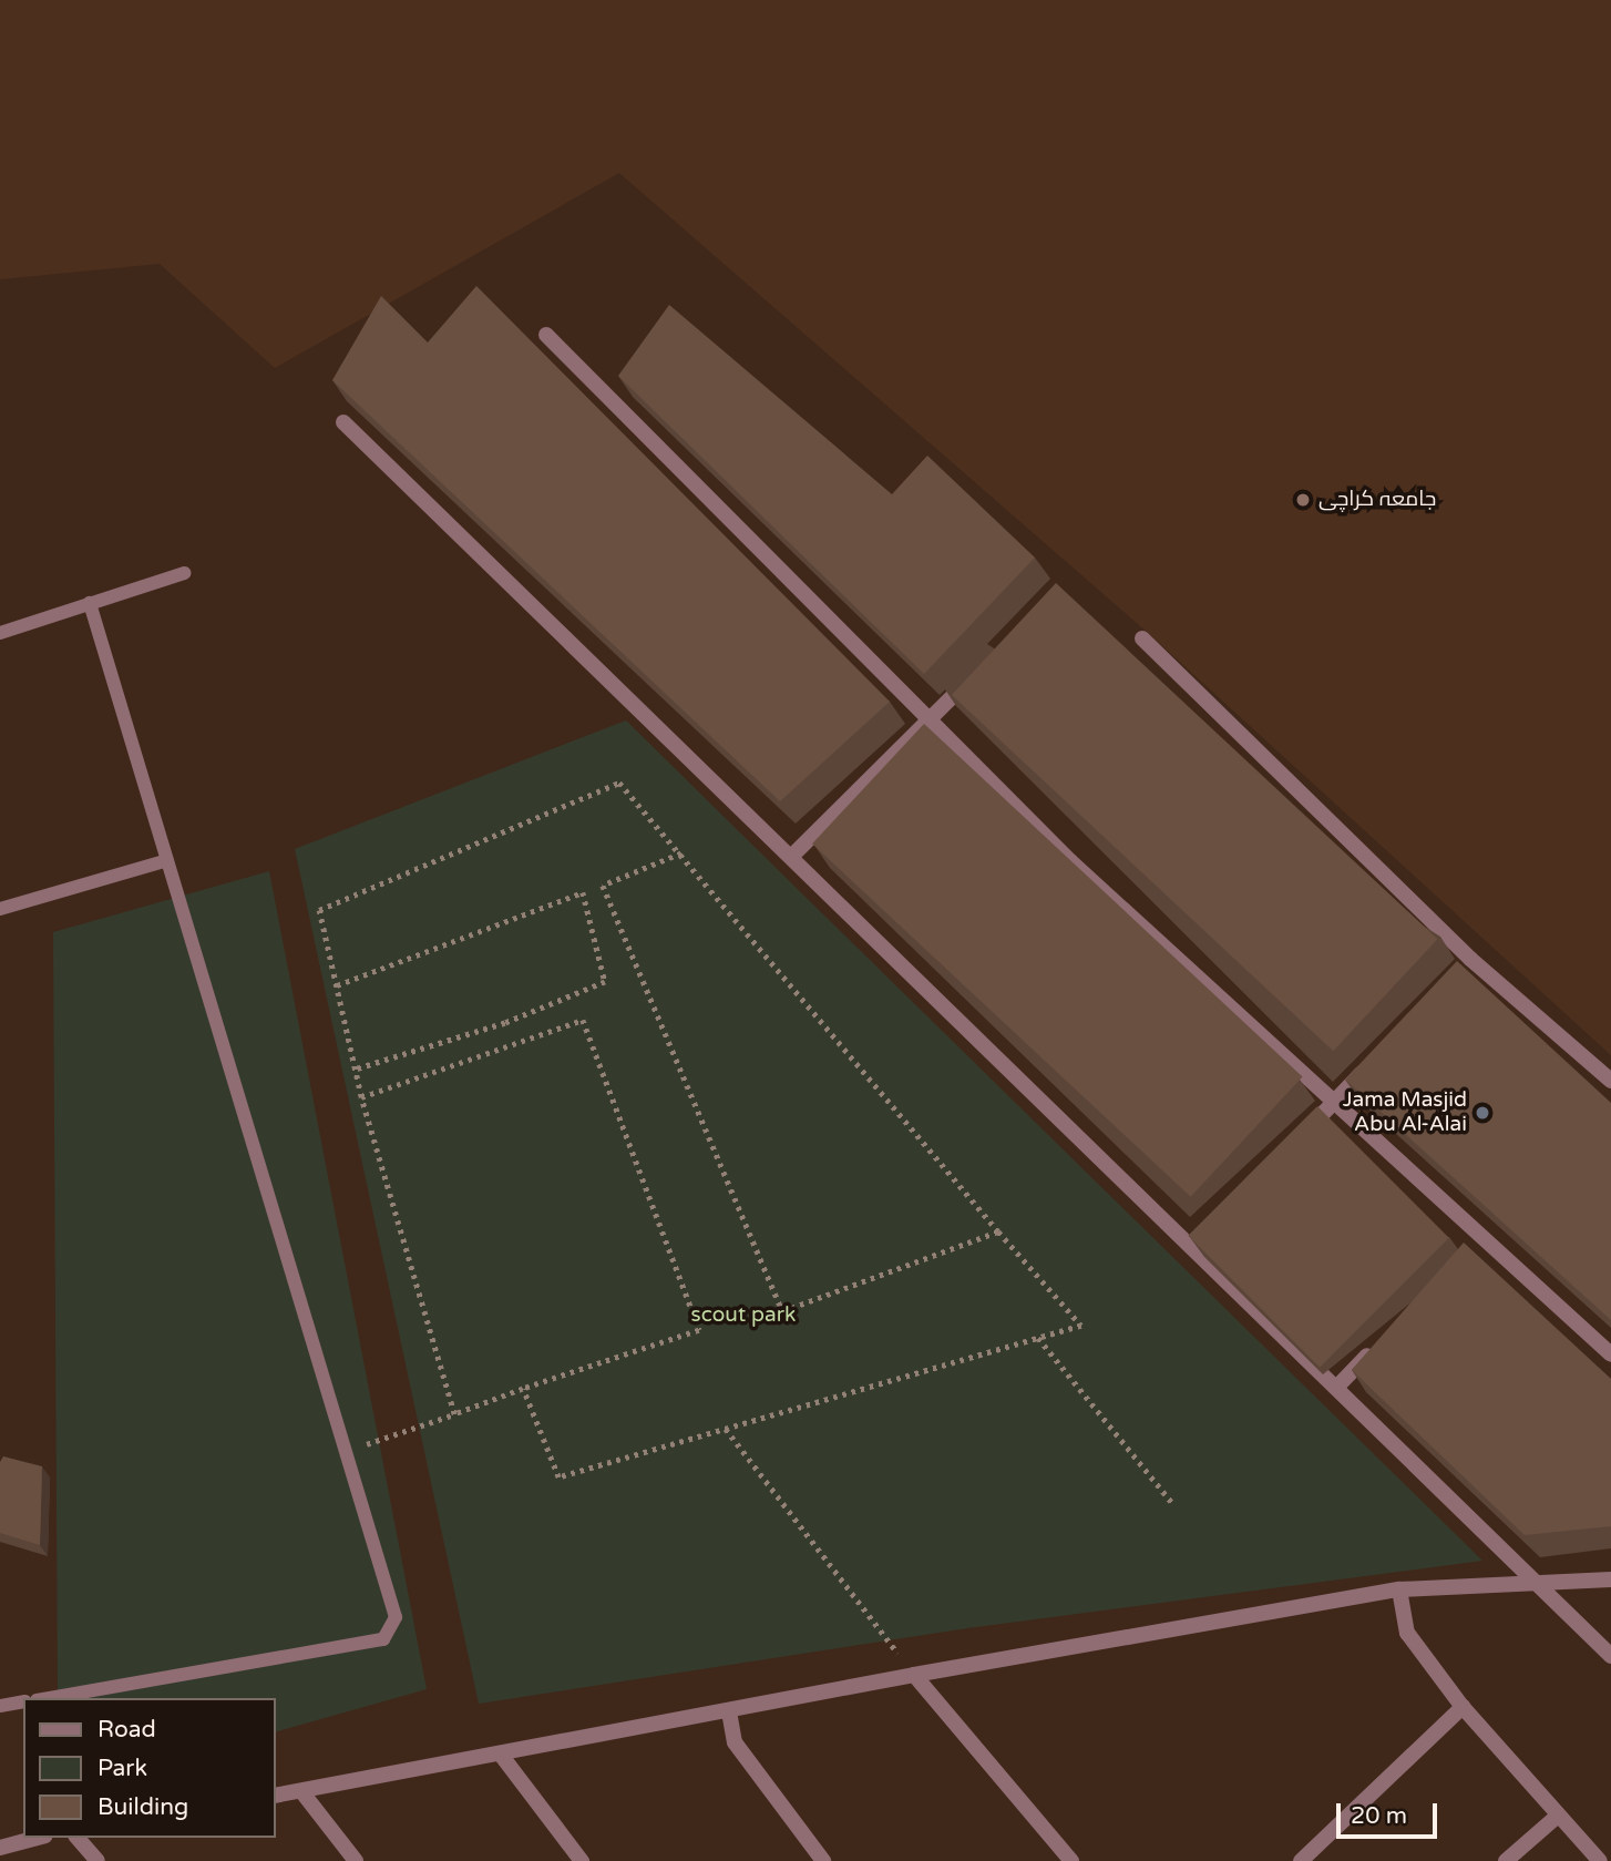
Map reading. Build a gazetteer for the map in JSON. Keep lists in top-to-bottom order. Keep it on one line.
{"parks":["scout park"],"places":["جامعہ کراچی","Jama Masjid Abu Al-Alai"],"legend":["Road","Park","Building"],"scale_bar":"20 m"}
